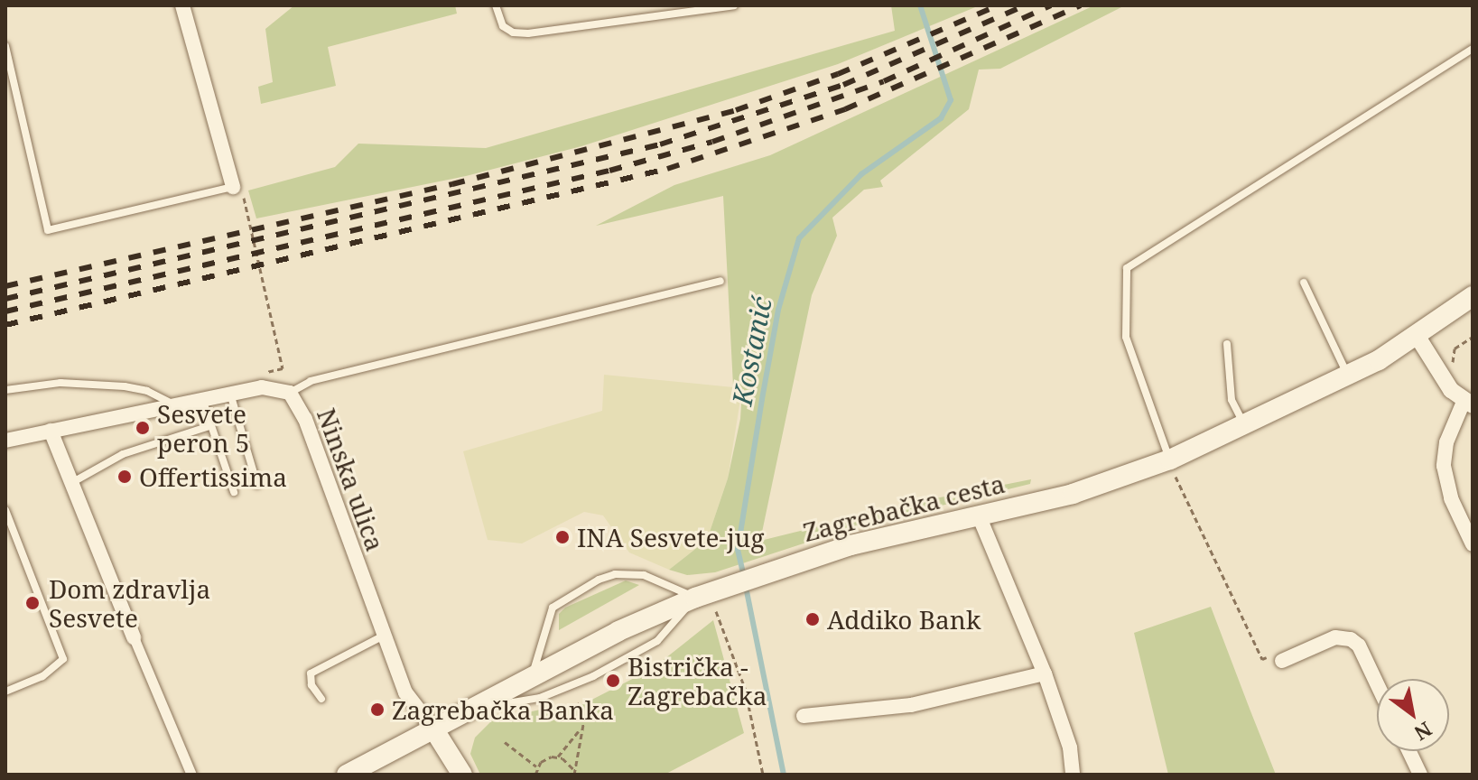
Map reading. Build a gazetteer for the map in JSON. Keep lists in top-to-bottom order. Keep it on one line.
{"streets":{"main road":["Zagrebačka cesta"],"street":["Ninska ulica"]},"crossings":[["Ninska ulica","Zagrebačka cesta"]],"water":["Kostanić"],"places":["Sesvete peron 5","Offertissima","INA Sesvete-jug","Dom zdravlja Sesvete","Addiko Bank","Bistrička - Zagrebačka","Zagrebačka Banka"],"north":"bottom right"}
